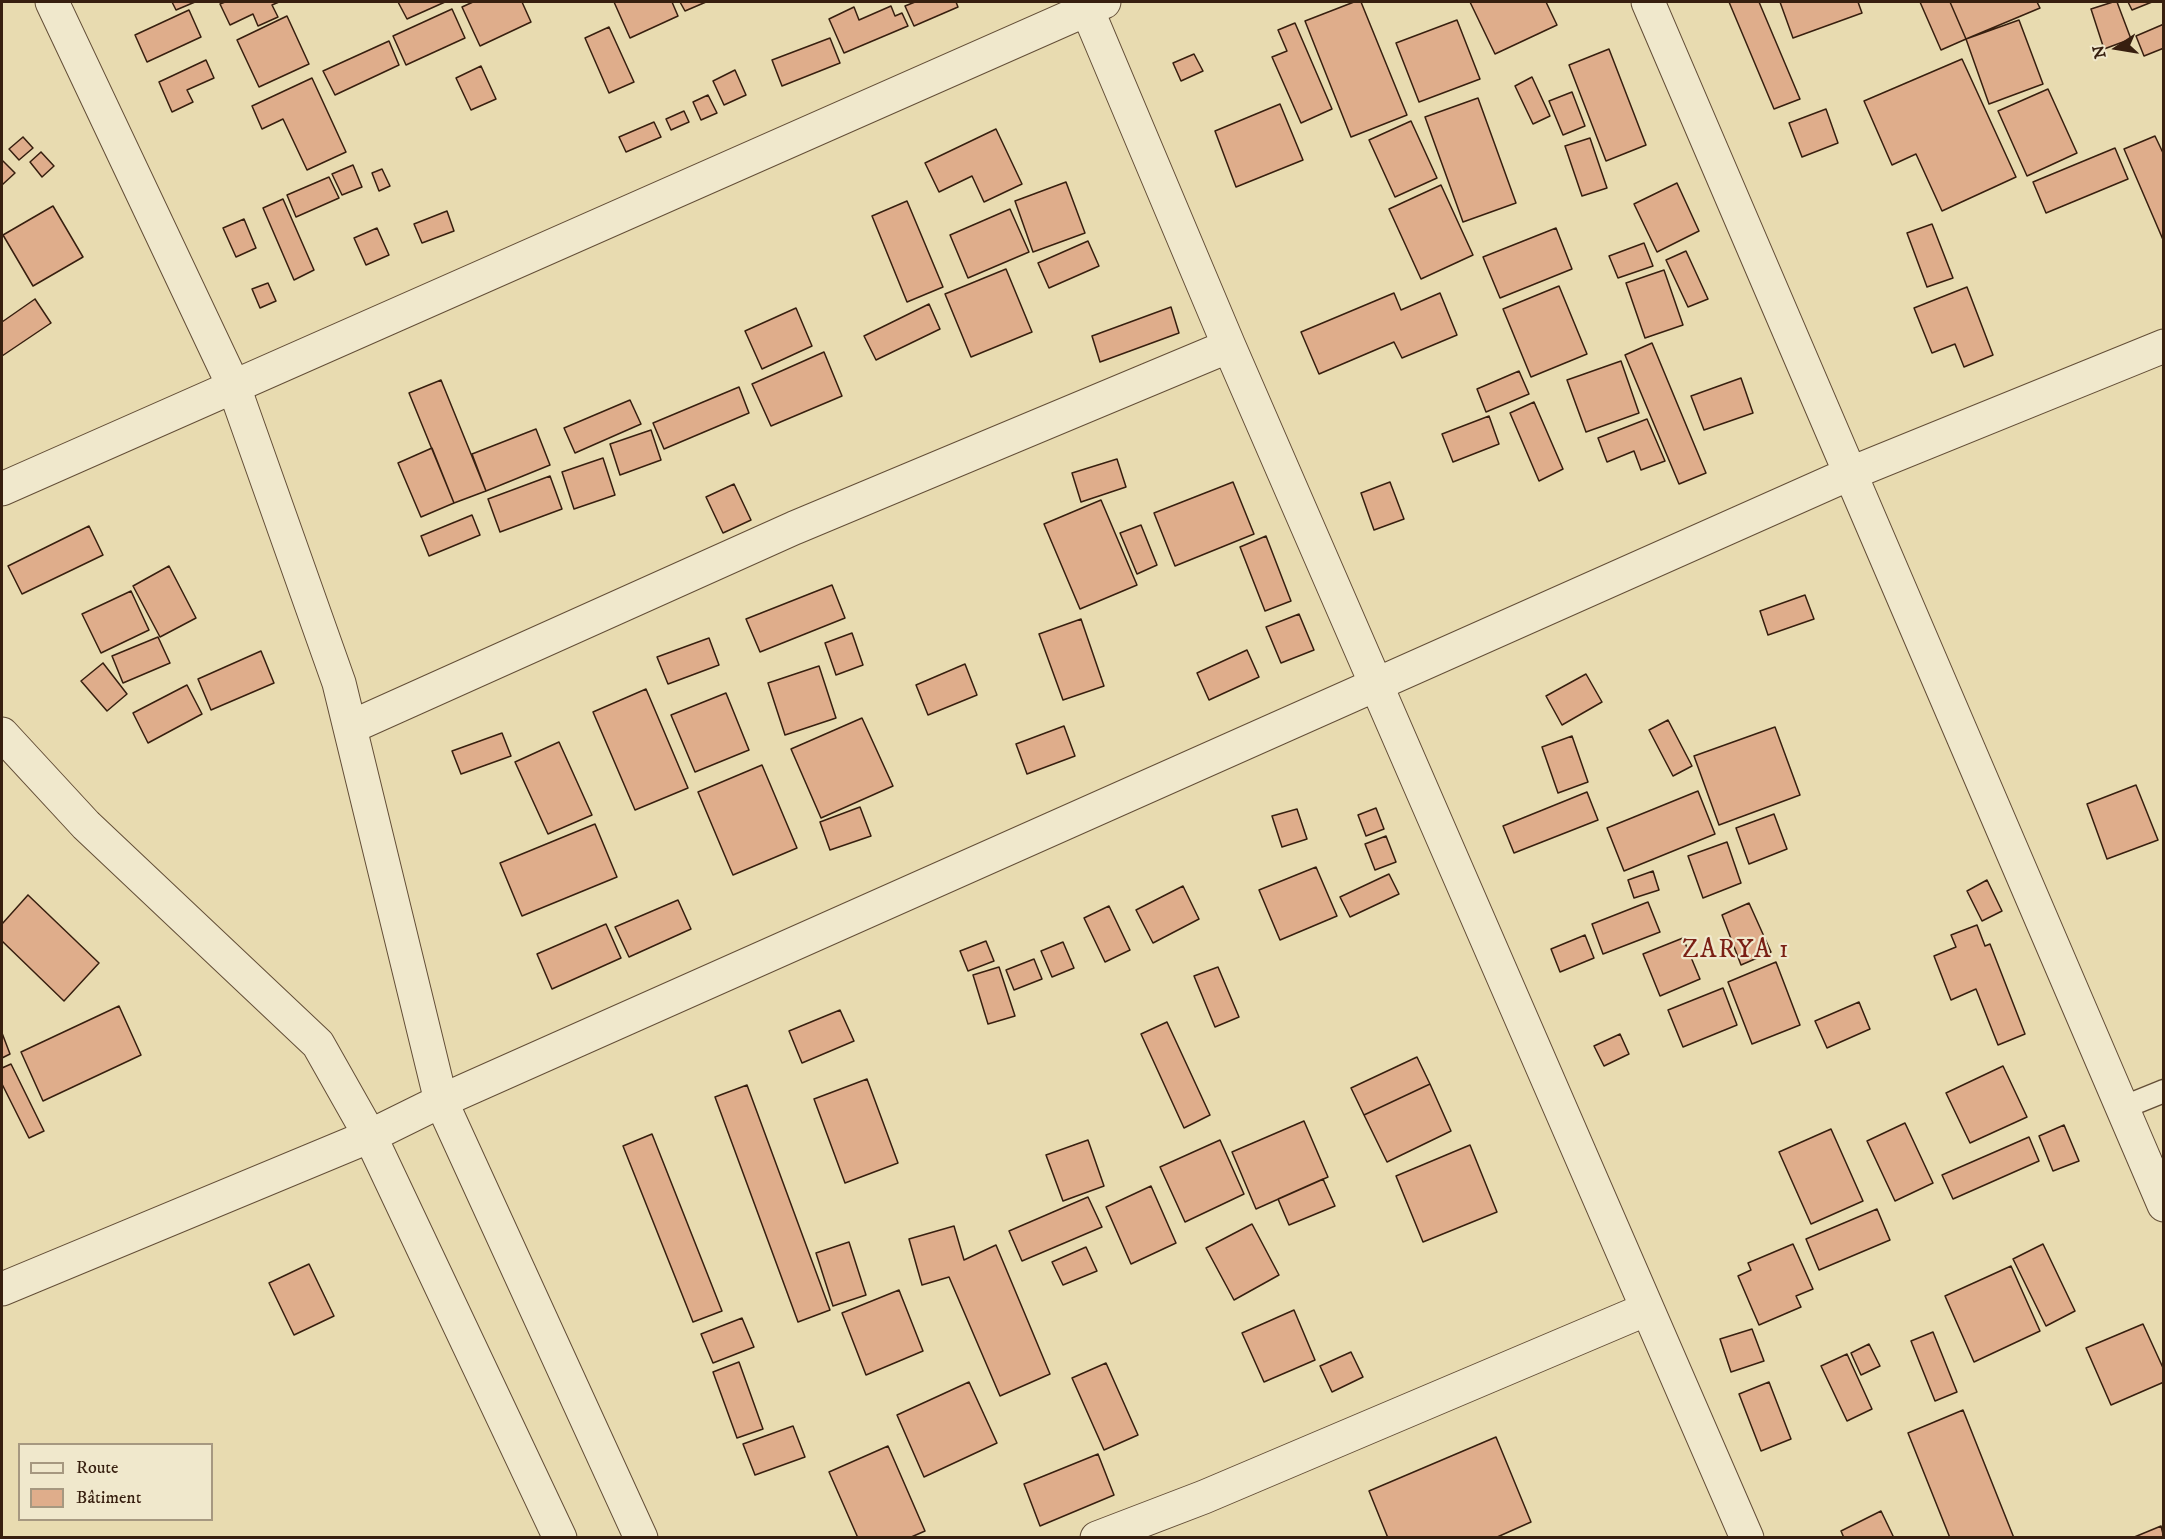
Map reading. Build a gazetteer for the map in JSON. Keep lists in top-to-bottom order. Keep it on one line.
{"districts":["ZARYA 1"],"legend":["Route","Bâtiment"],"north":"left"}
